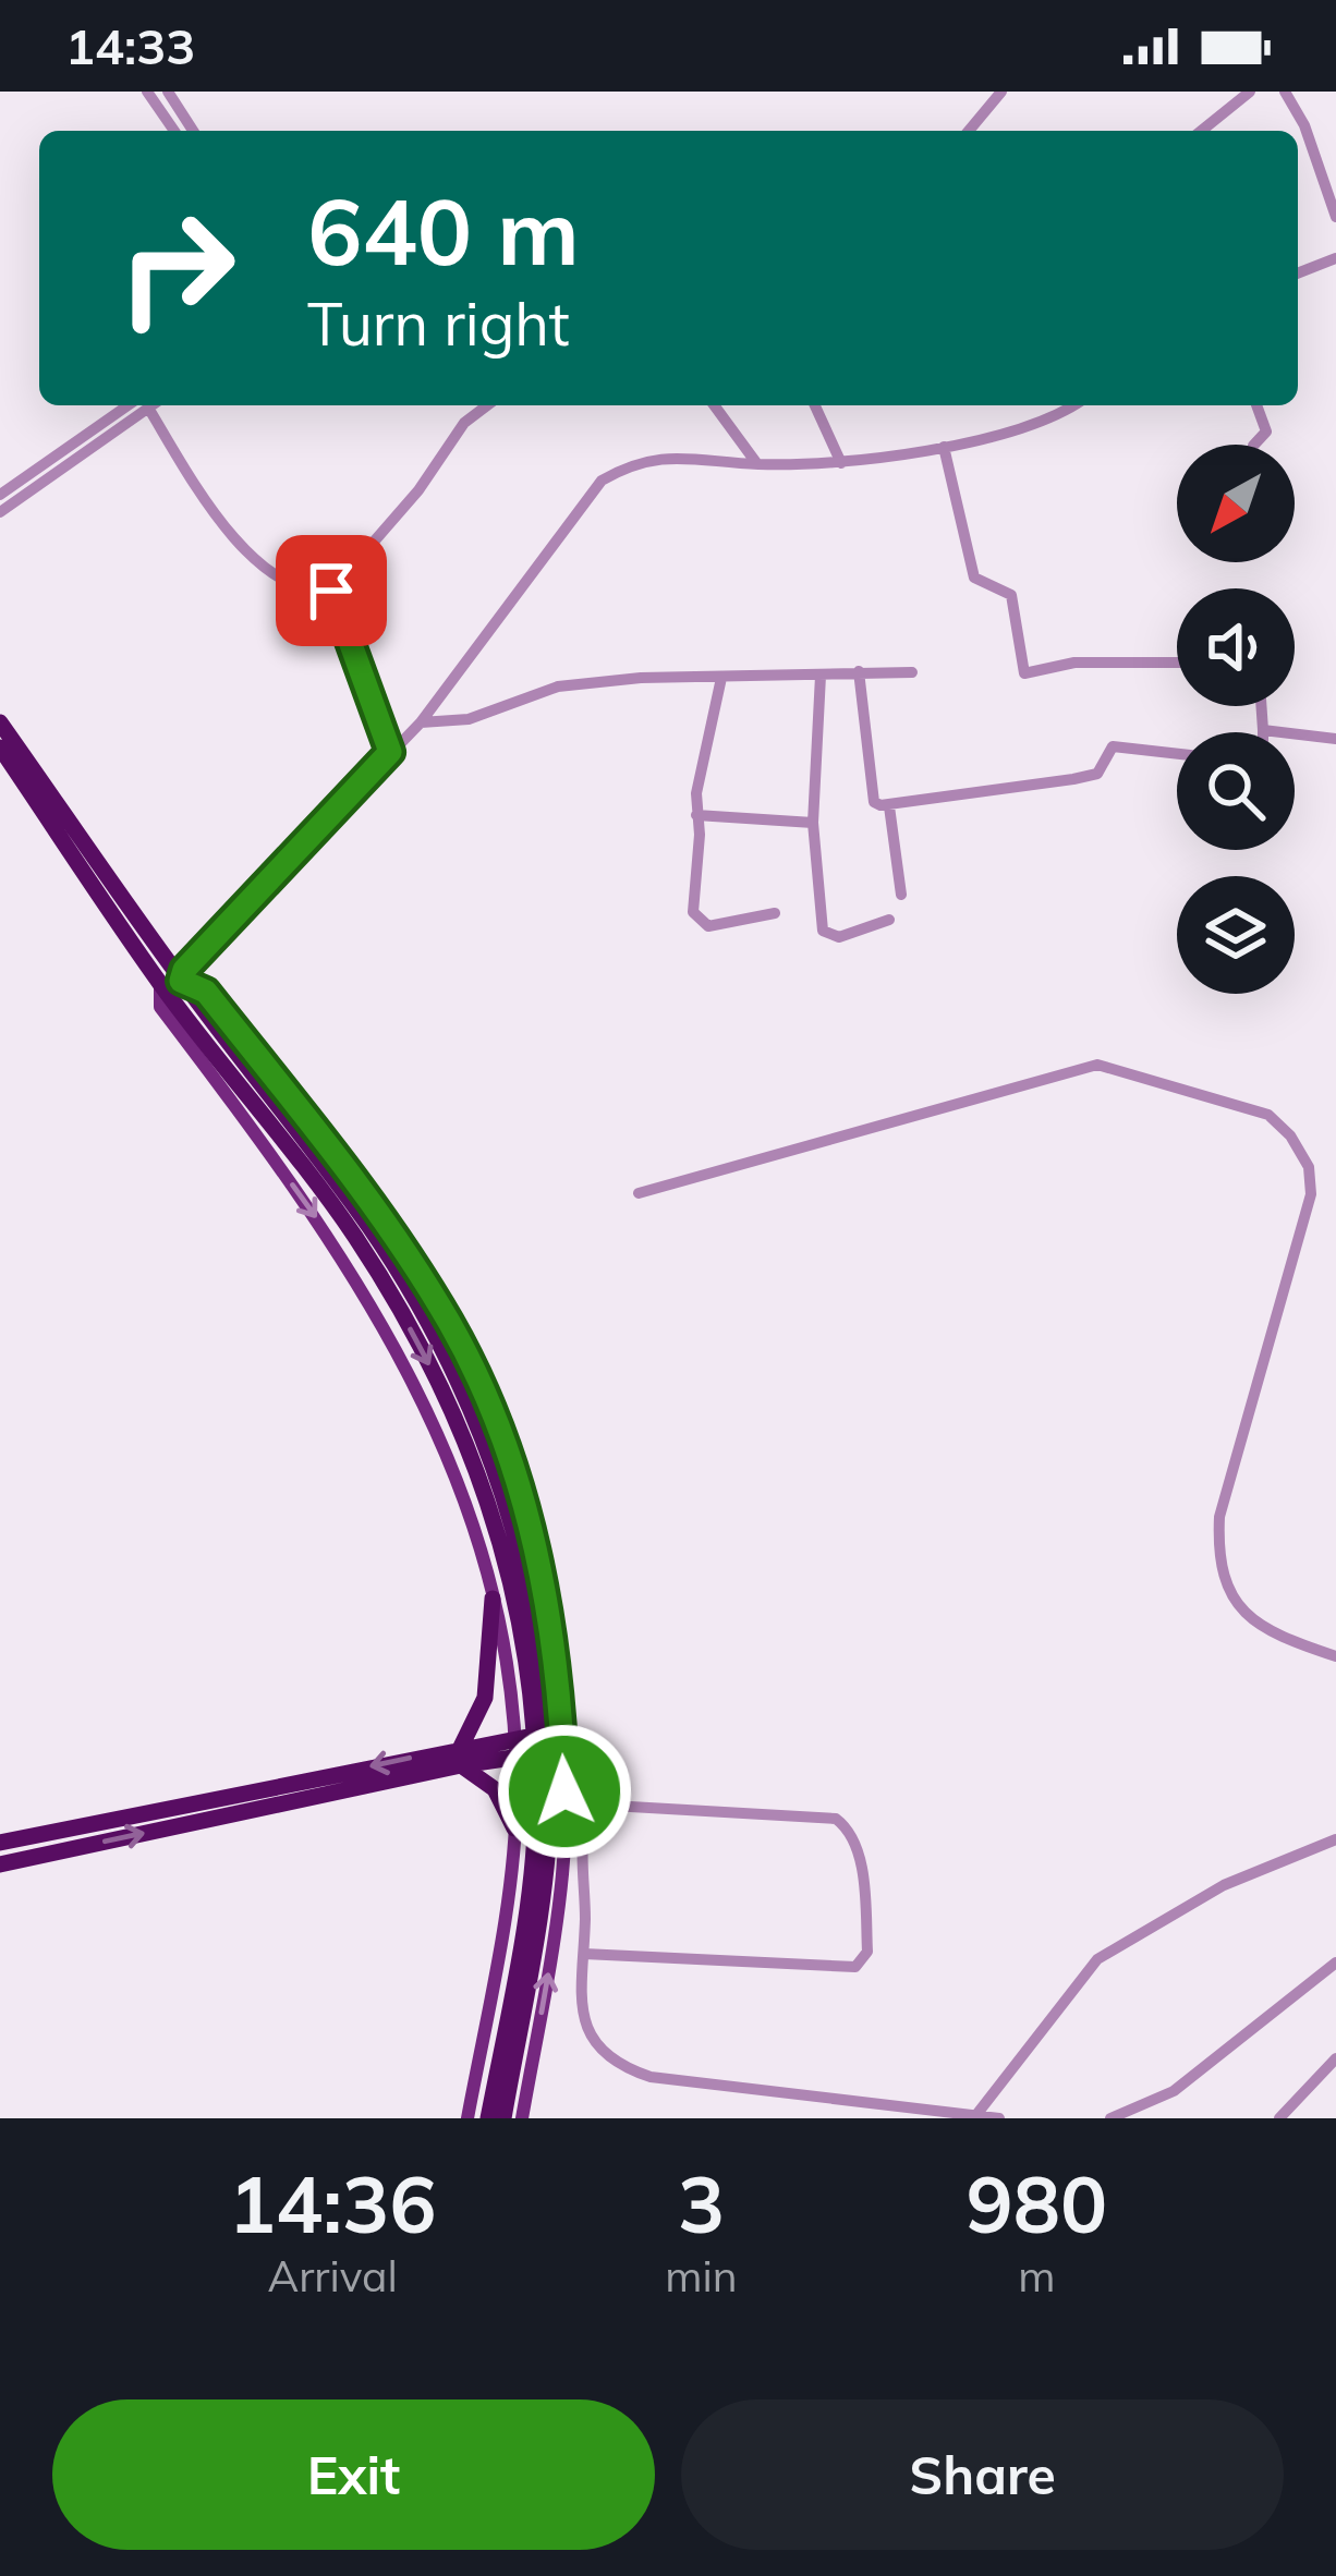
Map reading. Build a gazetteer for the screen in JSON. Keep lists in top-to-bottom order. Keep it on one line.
{"north":"bottom left","page":{"status":"14:33","turn":["640 m","Turn right"],"eta":["14:36","Arrival","3","min","980","m"],"buttons":["Exit","Share"]}}
